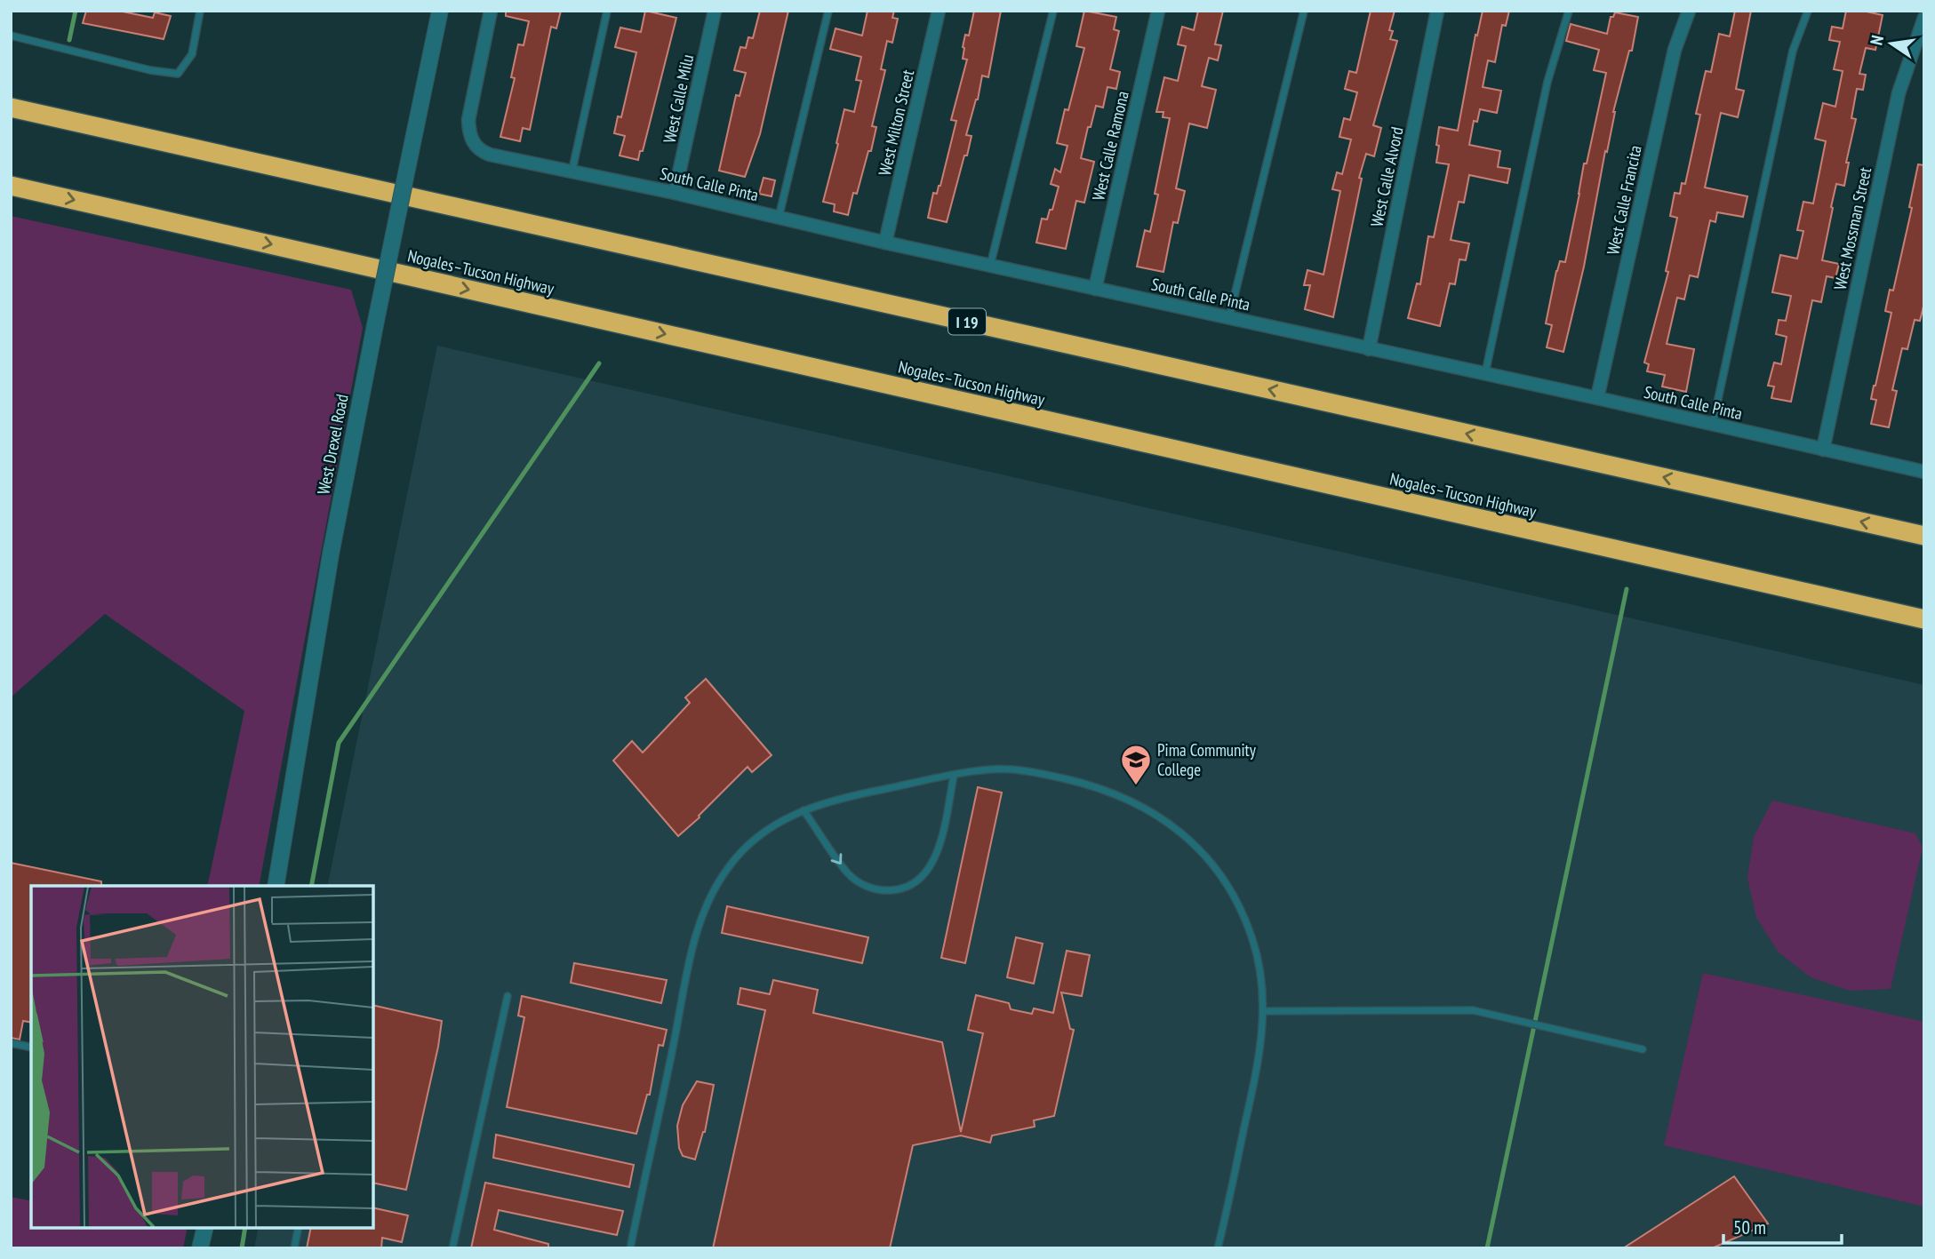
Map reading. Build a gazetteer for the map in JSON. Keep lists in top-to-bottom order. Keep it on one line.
{"streets":{"highway":["Nogales–Tucson Highway","I 19"],"street":["West Calle Milu","West Milton Street","West Calle Ramona","West Calle Alvord","South Calle Pinta","West Calle Francita","West Mossman Street","West Drexel Road"]},"crossings":[["West Calle Milu","South Calle Pinta"],["West Milton Street","South Calle Pinta"],["West Calle Ramona","South Calle Pinta"],["West Calle Alvord","South Calle Pinta"],["South Calle Pinta","West Calle Francita"],["South Calle Pinta","West Mossman Street"]],"places":{"school or university":["Pima Community College"]},"scale_bar":"50 m","north":"left"}
